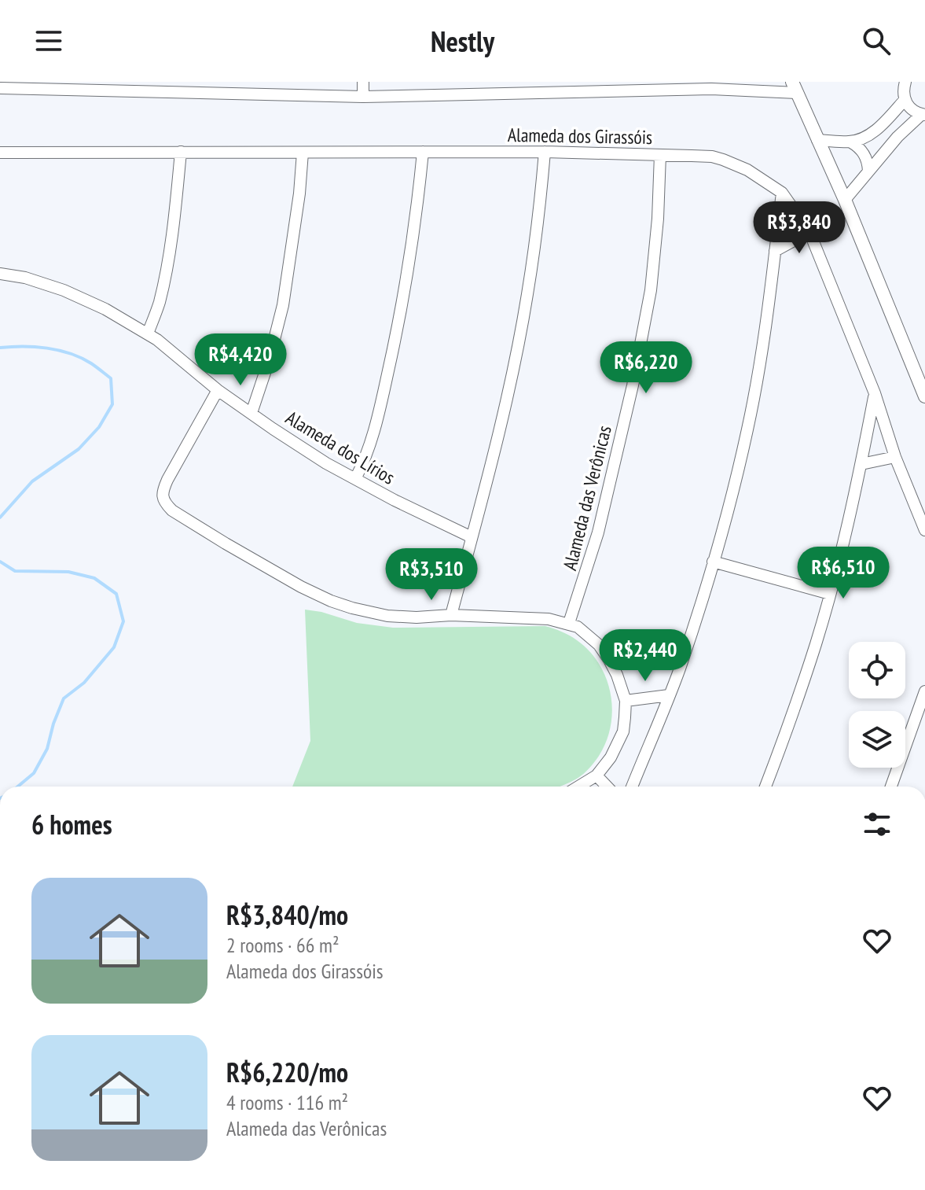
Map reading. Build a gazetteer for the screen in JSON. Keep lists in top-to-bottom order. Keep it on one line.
{"streets":{"street":["Alameda dos Girassóis","Alameda dos Lírios","Alameda das Verônicas"]},"crossings":[["Alameda dos Girassóis","Alameda das Verônicas"]],"page":{"header":"Nestly","price":["R$3,840","R$4,420","R$6,220","R$6,510","R$3,510","R$2,440"],"heading":"6 homes","list":[{"name":"R$3,840/mo","note":"2 rooms · 66 m² · Alameda dos Girassóis"},{"name":"R$6,220/mo","note":"4 rooms · 116 m² · Alameda das Verônicas"}]}}
